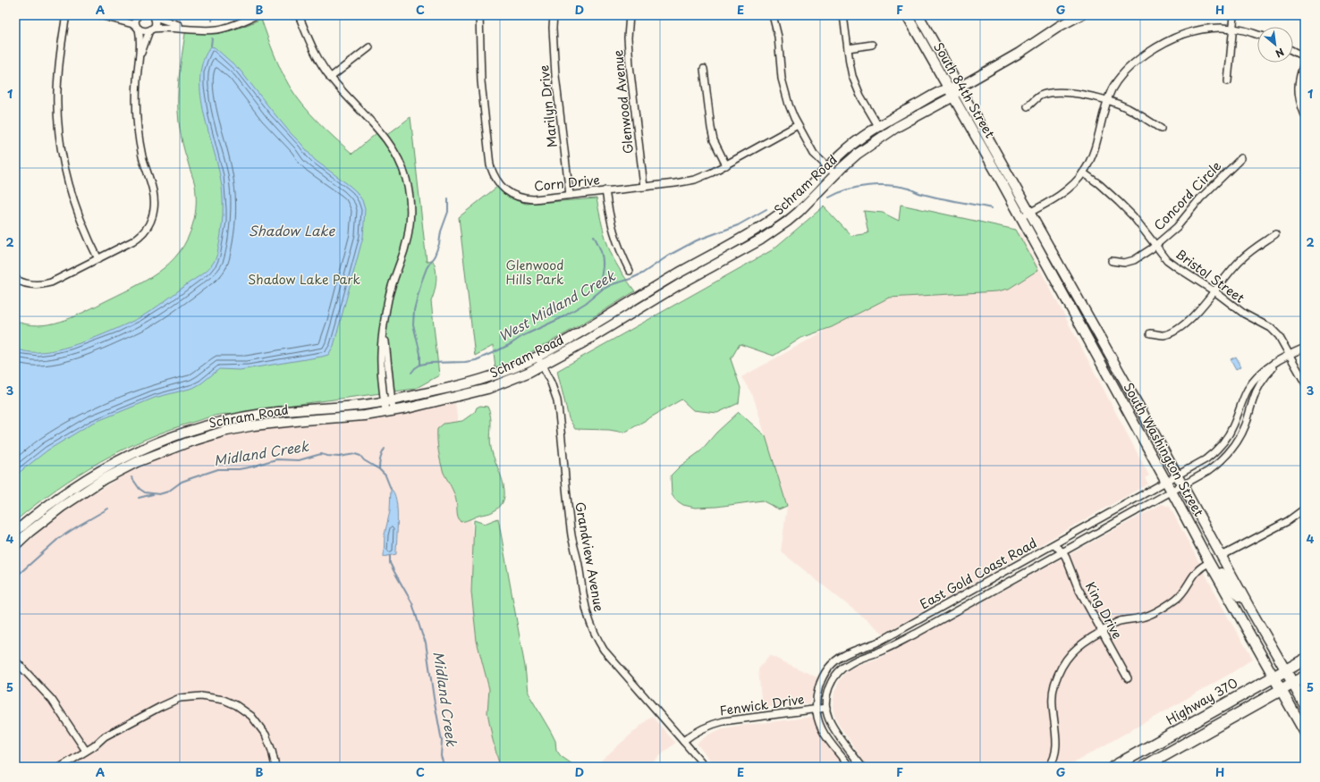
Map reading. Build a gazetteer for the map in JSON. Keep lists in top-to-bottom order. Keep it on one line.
{"streets":{"highway":["Highway 370"],"main road":["South 84th Street","Schram Road","South Washington Street"],"street":["Glenwood Avenue","Marilyn Drive","Corn Drive","Concord Circle","Bristol Street","Grandview Avenue","East Gold Coast Road","King Drive","Fenwick Drive"]},"crossings":[["South 84th Street","Schram Road"],["South 84th Street","South Washington Street"],["Glenwood Avenue","Corn Drive"],["Marilyn Drive","Corn Drive"],["Schram Road","Grandview Avenue"],["Concord Circle","Bristol Street"],["Bristol Street","East Gold Coast Road"],["South Washington Street","East Gold Coast Road"],["South Washington Street","Highway 370"],["Grandview Avenue","Fenwick Drive"],["East Gold Coast Road","King Drive"],["East Gold Coast Road","Fenwick Drive"]],"water":["Shadow Lake","West Midland Creek","Midland Creek"],"parks":["Glenwood Hills Park","Shadow Lake Park"],"north":"bottom right","grid":{"columns":["A","B","C","D","E","F","G","H"],"rows":["1","2","3","4","5"]}}
